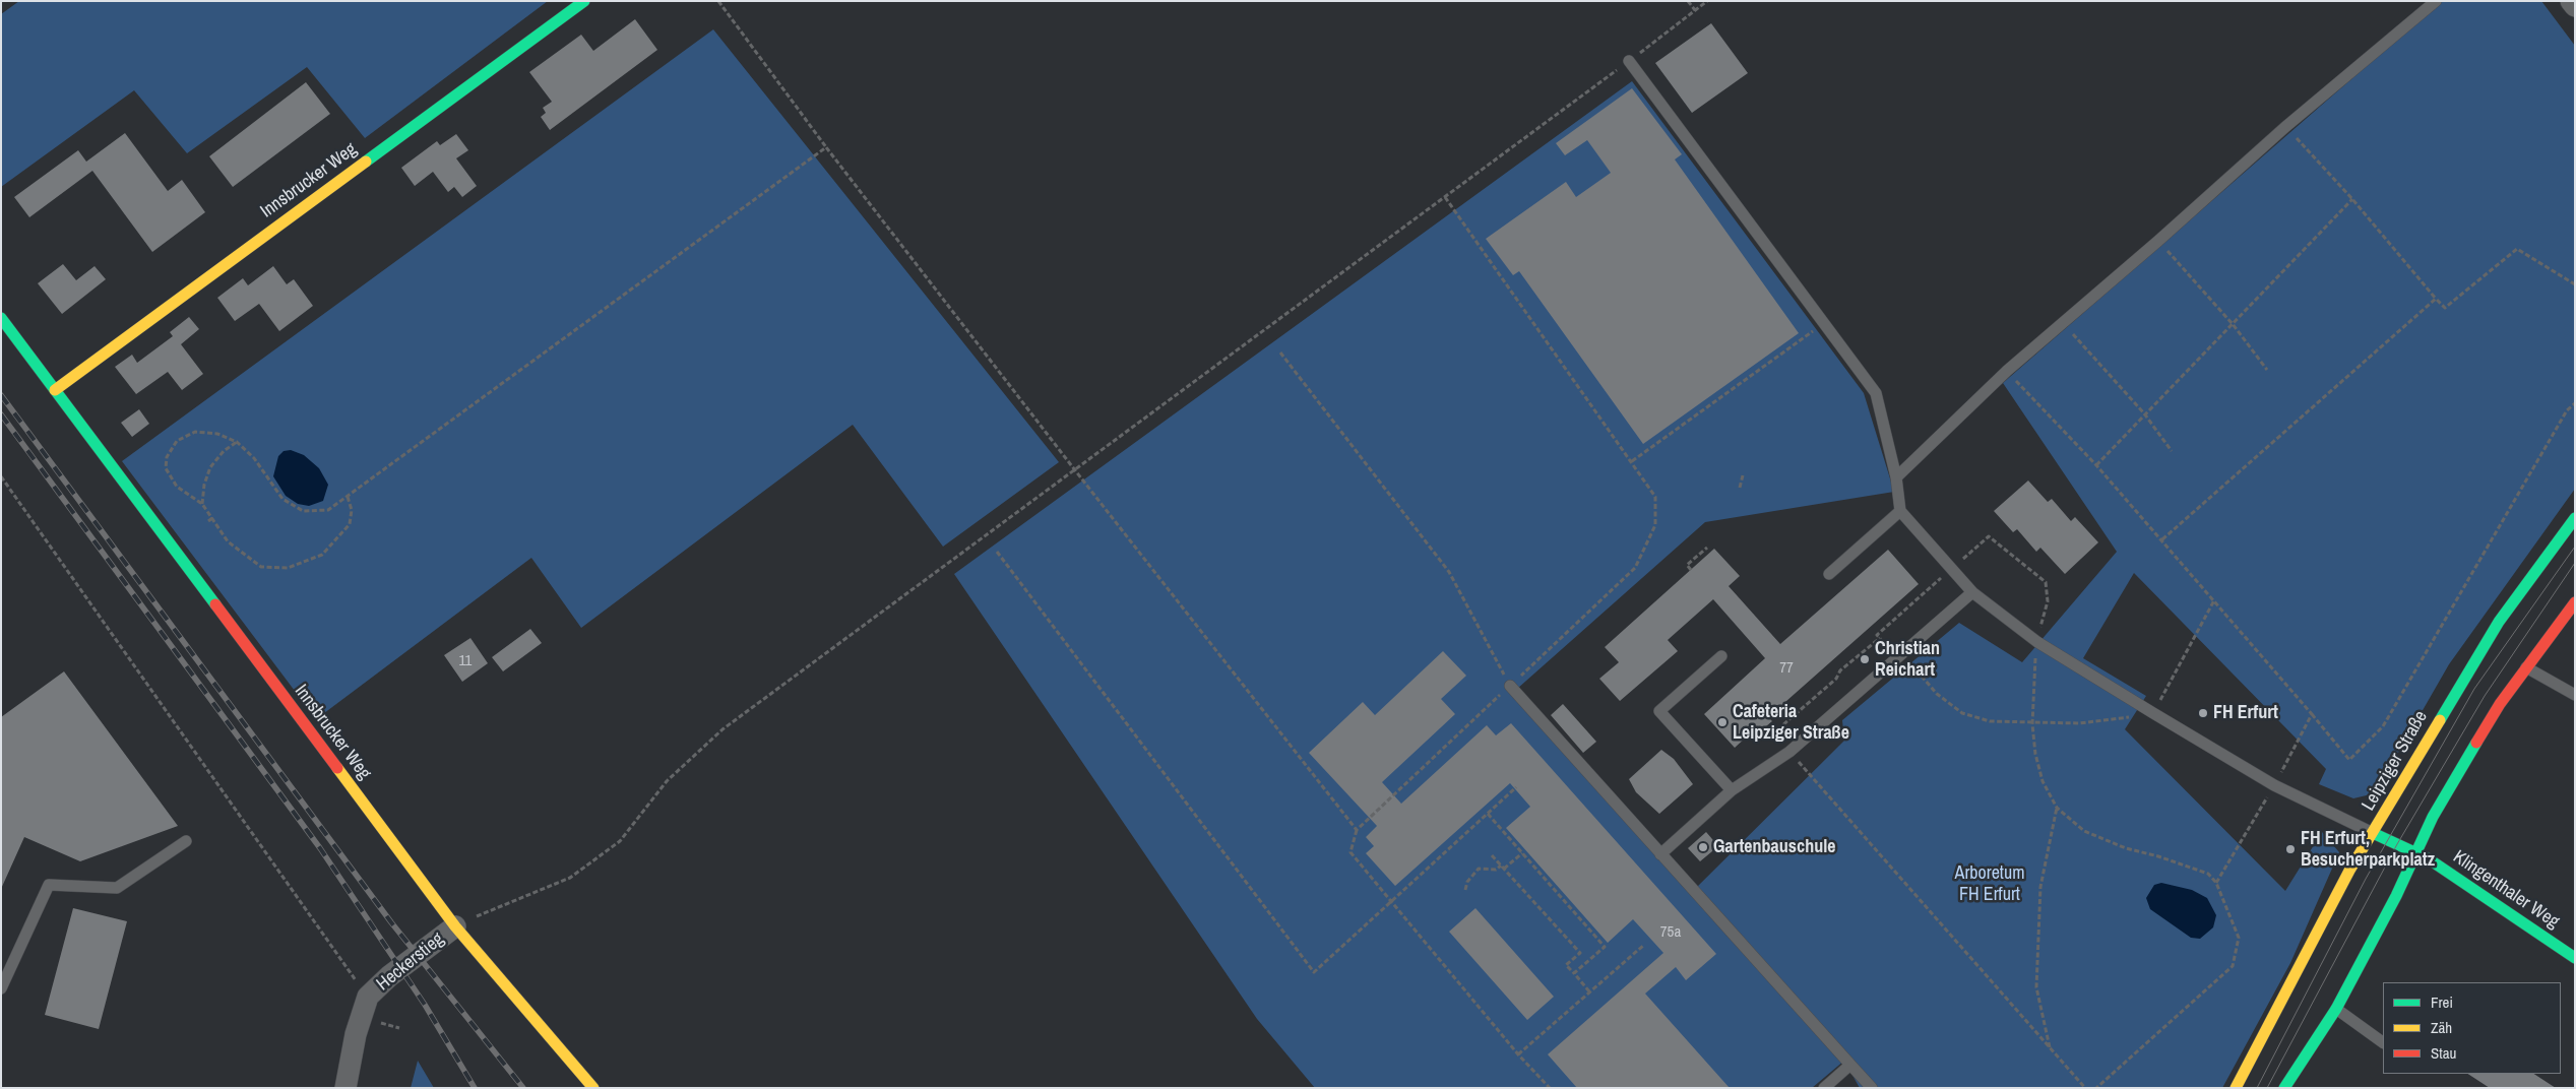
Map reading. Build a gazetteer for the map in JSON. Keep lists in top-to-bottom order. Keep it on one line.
{"streets":{"street":["Innsbrucker Weg","Leipziger Straße","Klingenthaler Weg","Heckerstieg"]},"crossings":[["Innsbrucker Weg","Heckerstieg"],["Leipziger Straße","Klingenthaler Weg"]],"parks":["Arboretum FH Erfurt"],"places":["Christian Reichart","FH Erfurt","Cafeteria Leipziger Straße","Gartenbauschule","FH Erfurt, Besucherparkplatz"],"house_numbers":["11","77","75a"],"legend":["Frei","Zäh","Stau"]}
